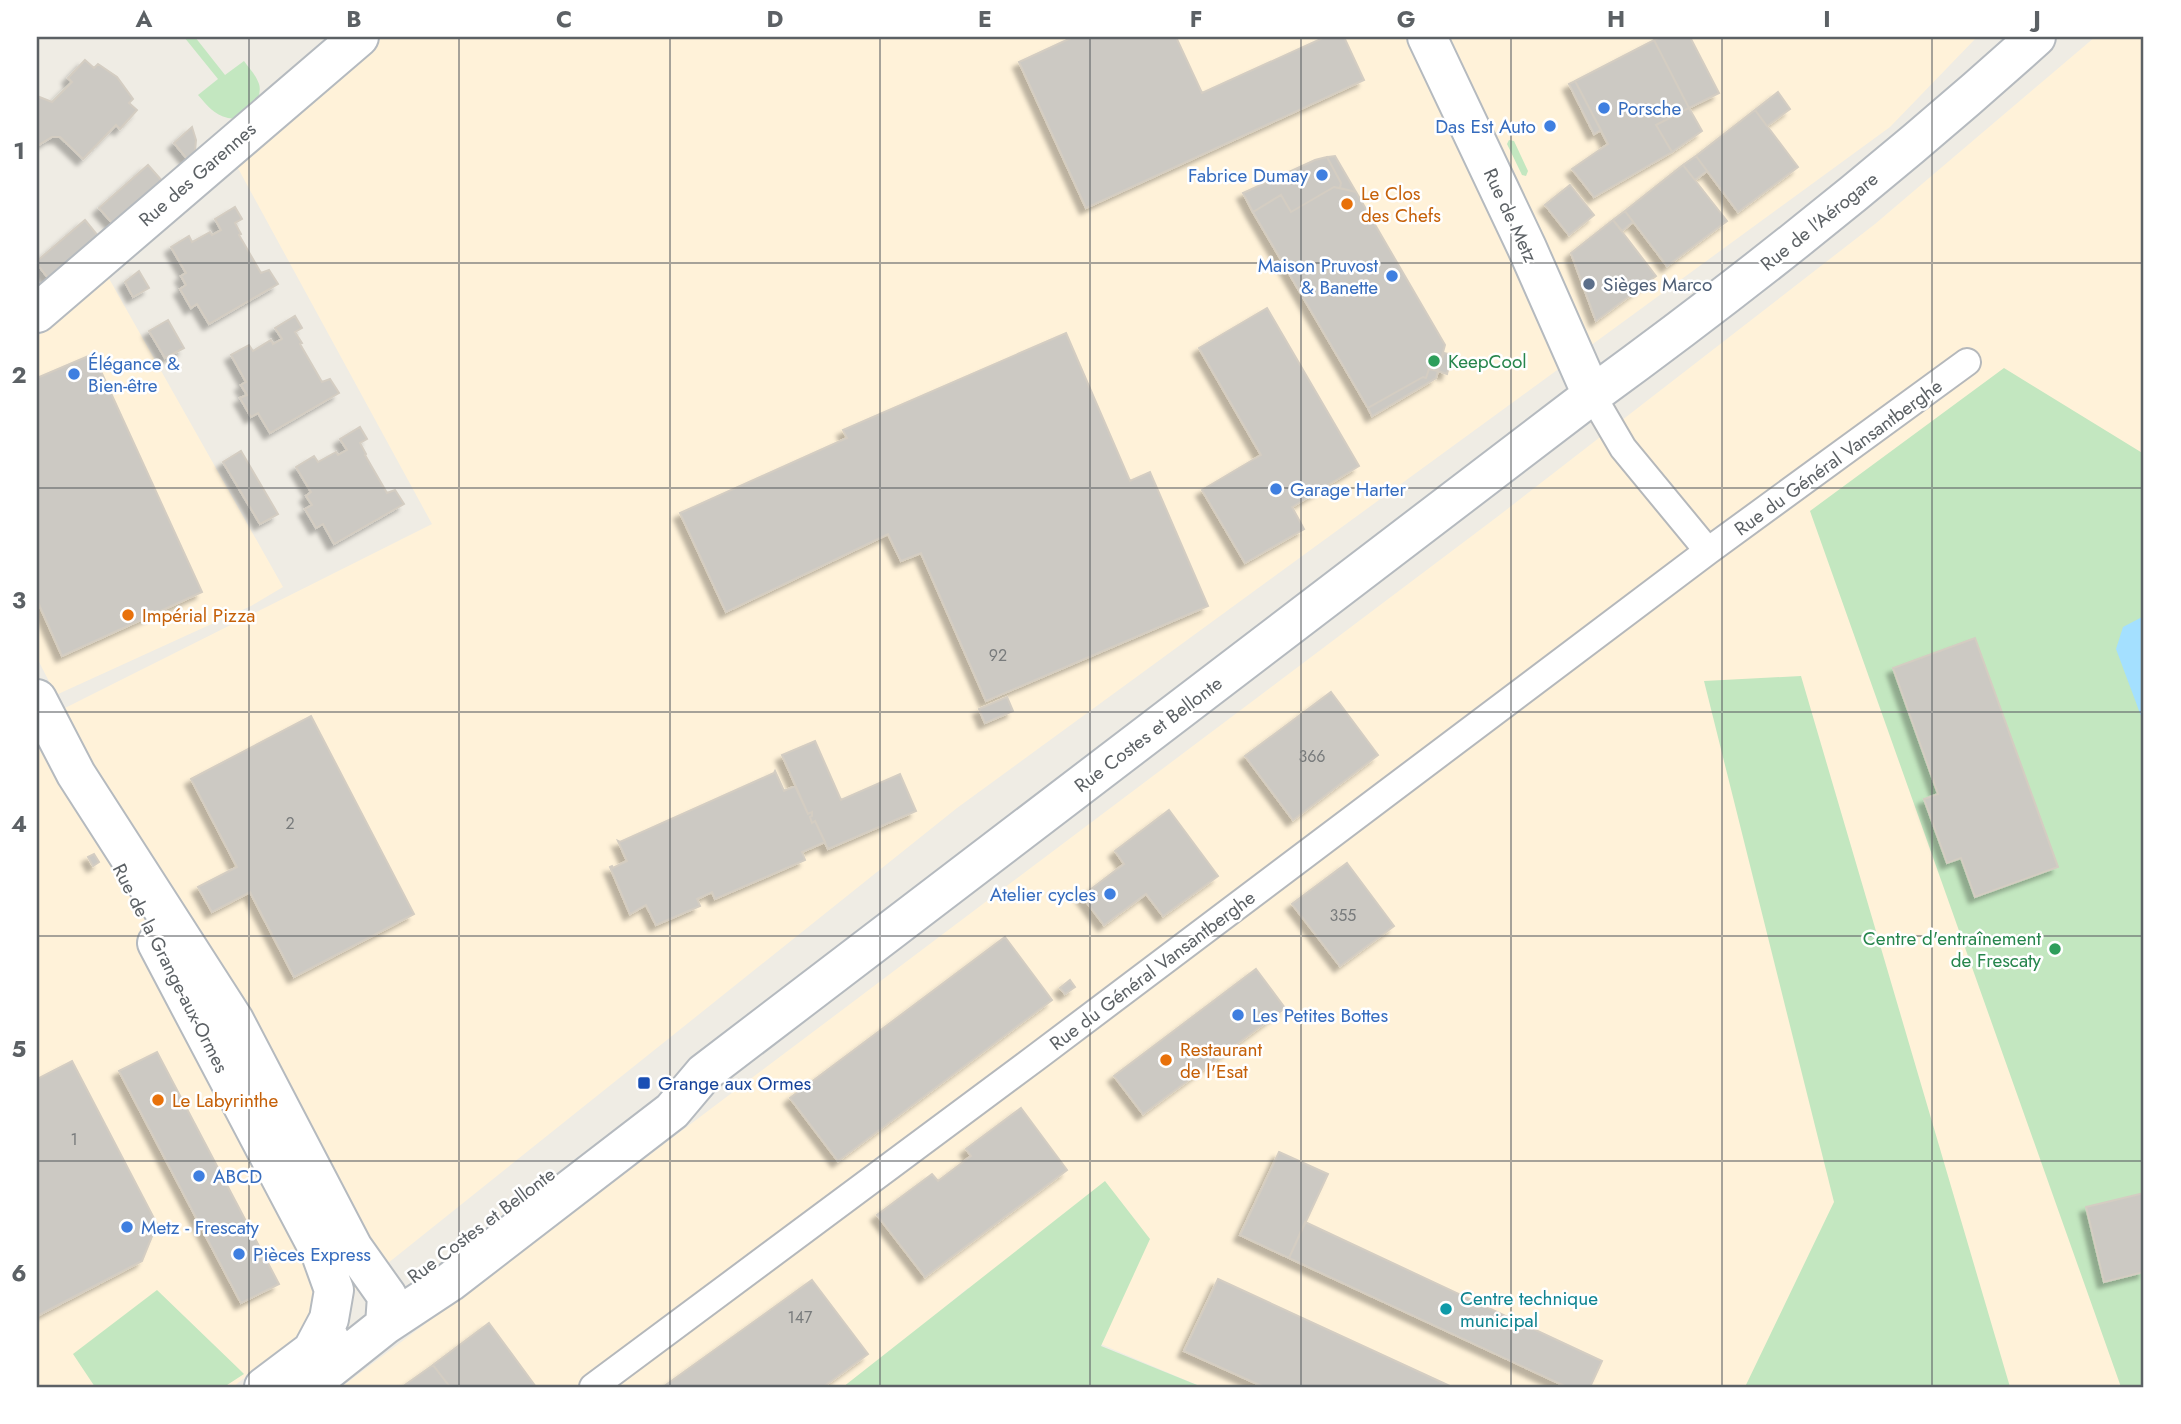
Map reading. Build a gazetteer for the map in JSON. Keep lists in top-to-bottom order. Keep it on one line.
{"streets":{"main road":["Rue des Garennes","Rue de Metz","Rue de l'Aérogare","Rue Costes et Bellonte","Rue de la Grange-aux-Ormes"],"street":["Rue du Général Vansantberghe"]},"crossings":[["Rue de Metz","Rue de l'Aérogare"],["Rue de Metz","Rue Costes et Bellonte"],["Rue de l'Aérogare","Rue Costes et Bellonte"],["Rue Costes et Bellonte","Rue de la Grange-aux-Ormes"]],"places":{"other":["Porsche","Das Est Auto","Fabrice Dumay","Le Clos des Chefs","Maison Pruvost & Banette","Sièges Marco","KeepCool","Élégance & Bien-être","Garage Harter","Impérial Pizza","Atelier cycles","Centre d'entraînement de Frescaty","Les Petites Bottes","Restaurant de l'Esat","Le Labyrinthe","ABCD","Metz - Frescaty","Pièces Express","Centre technique municipal"],"transit":["Grange aux Ormes"]},"house_numbers":["92","366","2","355","1","147"],"grid":{"columns":["A","B","C","D","E","F","G","H","I","J"],"rows":["1","2","3","4","5","6"]}}
